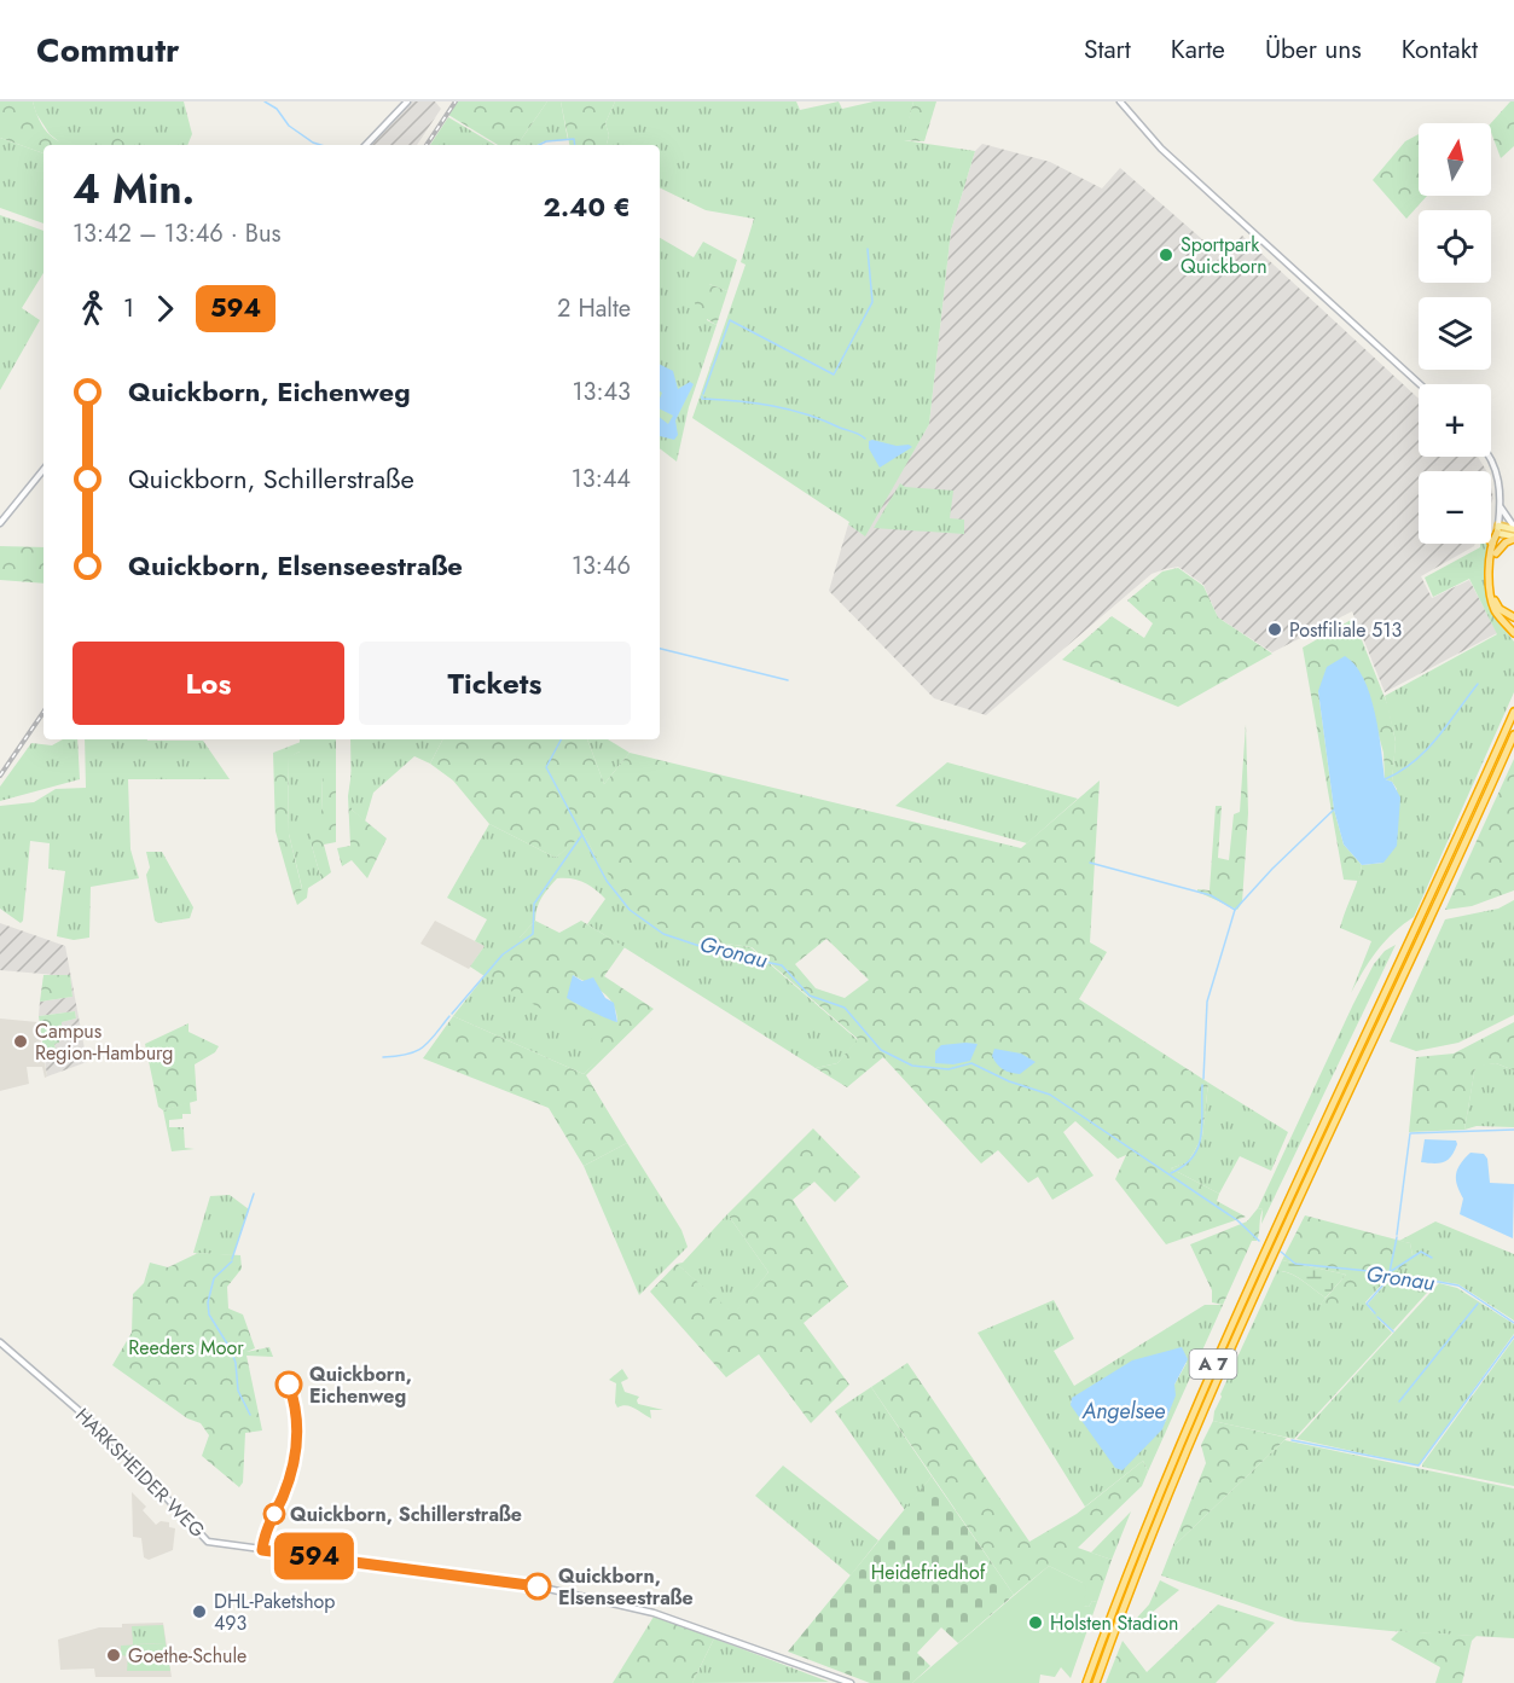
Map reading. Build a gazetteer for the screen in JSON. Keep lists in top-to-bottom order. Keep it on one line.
{"streets":{"highway":["A 7"],"main road":["HARKSHEIDER WEG"]},"water":["Gronau","Angelsee"],"parks":["Reeders Moor","Heidefriedhof"],"places":["Sportpark Quickborn","Postfiliale 513","Campus Region-Hamburg","Quickborn, Eichenweg","Quickborn, Schillerstraße","Quickborn, Elsenseestraße","DHL-Paketshop 493","Holsten Stadion","Goethe-Schule"],"lines":["bus line 594"],"north":"top","page":{"header":"Commutr","nav":["Start","Karte","Über uns","Kontakt"],"on_map":"594","map_buttons":["+","−"],"heading":["4 Min.","13:42 – 13:46 · Bus","2.40 €"],"legs":["1","594","2 Halte"],"list":[{"name":"Quickborn, Eichenweg","value":"13:43"},{"name":"Quickborn, Schillerstraße","value":"13:44"},{"name":"Quickborn, Elsenseestraße","value":"13:46"}],"buttons":["Los","Tickets"]}}
